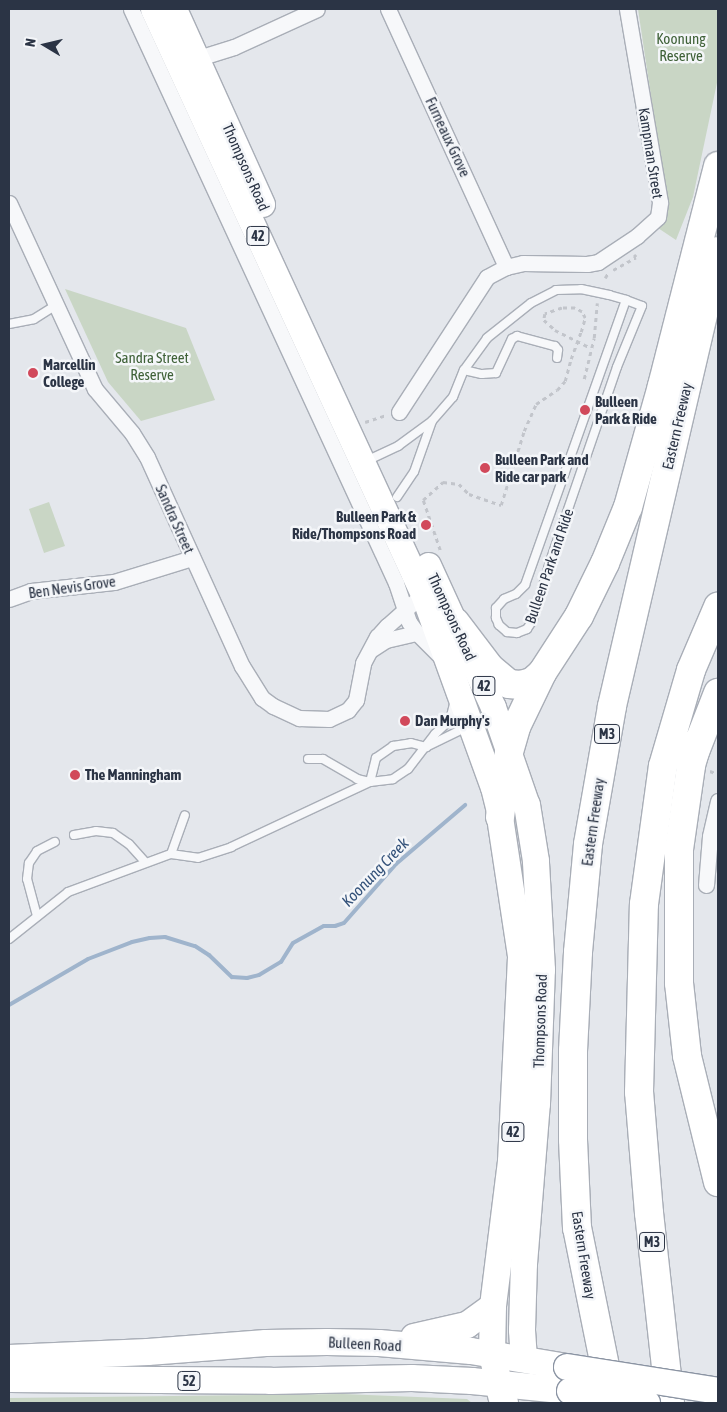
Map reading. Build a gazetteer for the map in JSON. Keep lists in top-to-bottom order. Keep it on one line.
{"streets":{"highway":["Thompsons Road","42","Eastern Freeway","M3","Bulleen Road","52"],"street":["Furneaux Grove","Kampman Street","Sandra Street","Ben Nevis Grove"],"lane":["Bulleen Park and Ride"]},"crossings":[["Furneaux Grove","Kampman Street"],["Thompsons Road","Sandra Street"],["Thompsons Road","Bulleen Road"],["Sandra Street","Ben Nevis Grove"]],"water":["Koonung Creek"],"parks":["Koonung Reserve","Sandra Street Reserve"],"places":["Marcellin College","Bulleen Park & Ride","Bulleen Park and Ride car park","Bulleen Park & Ride/Thompsons Road","Dan Murphy's","The Manningham"],"north":"left"}
